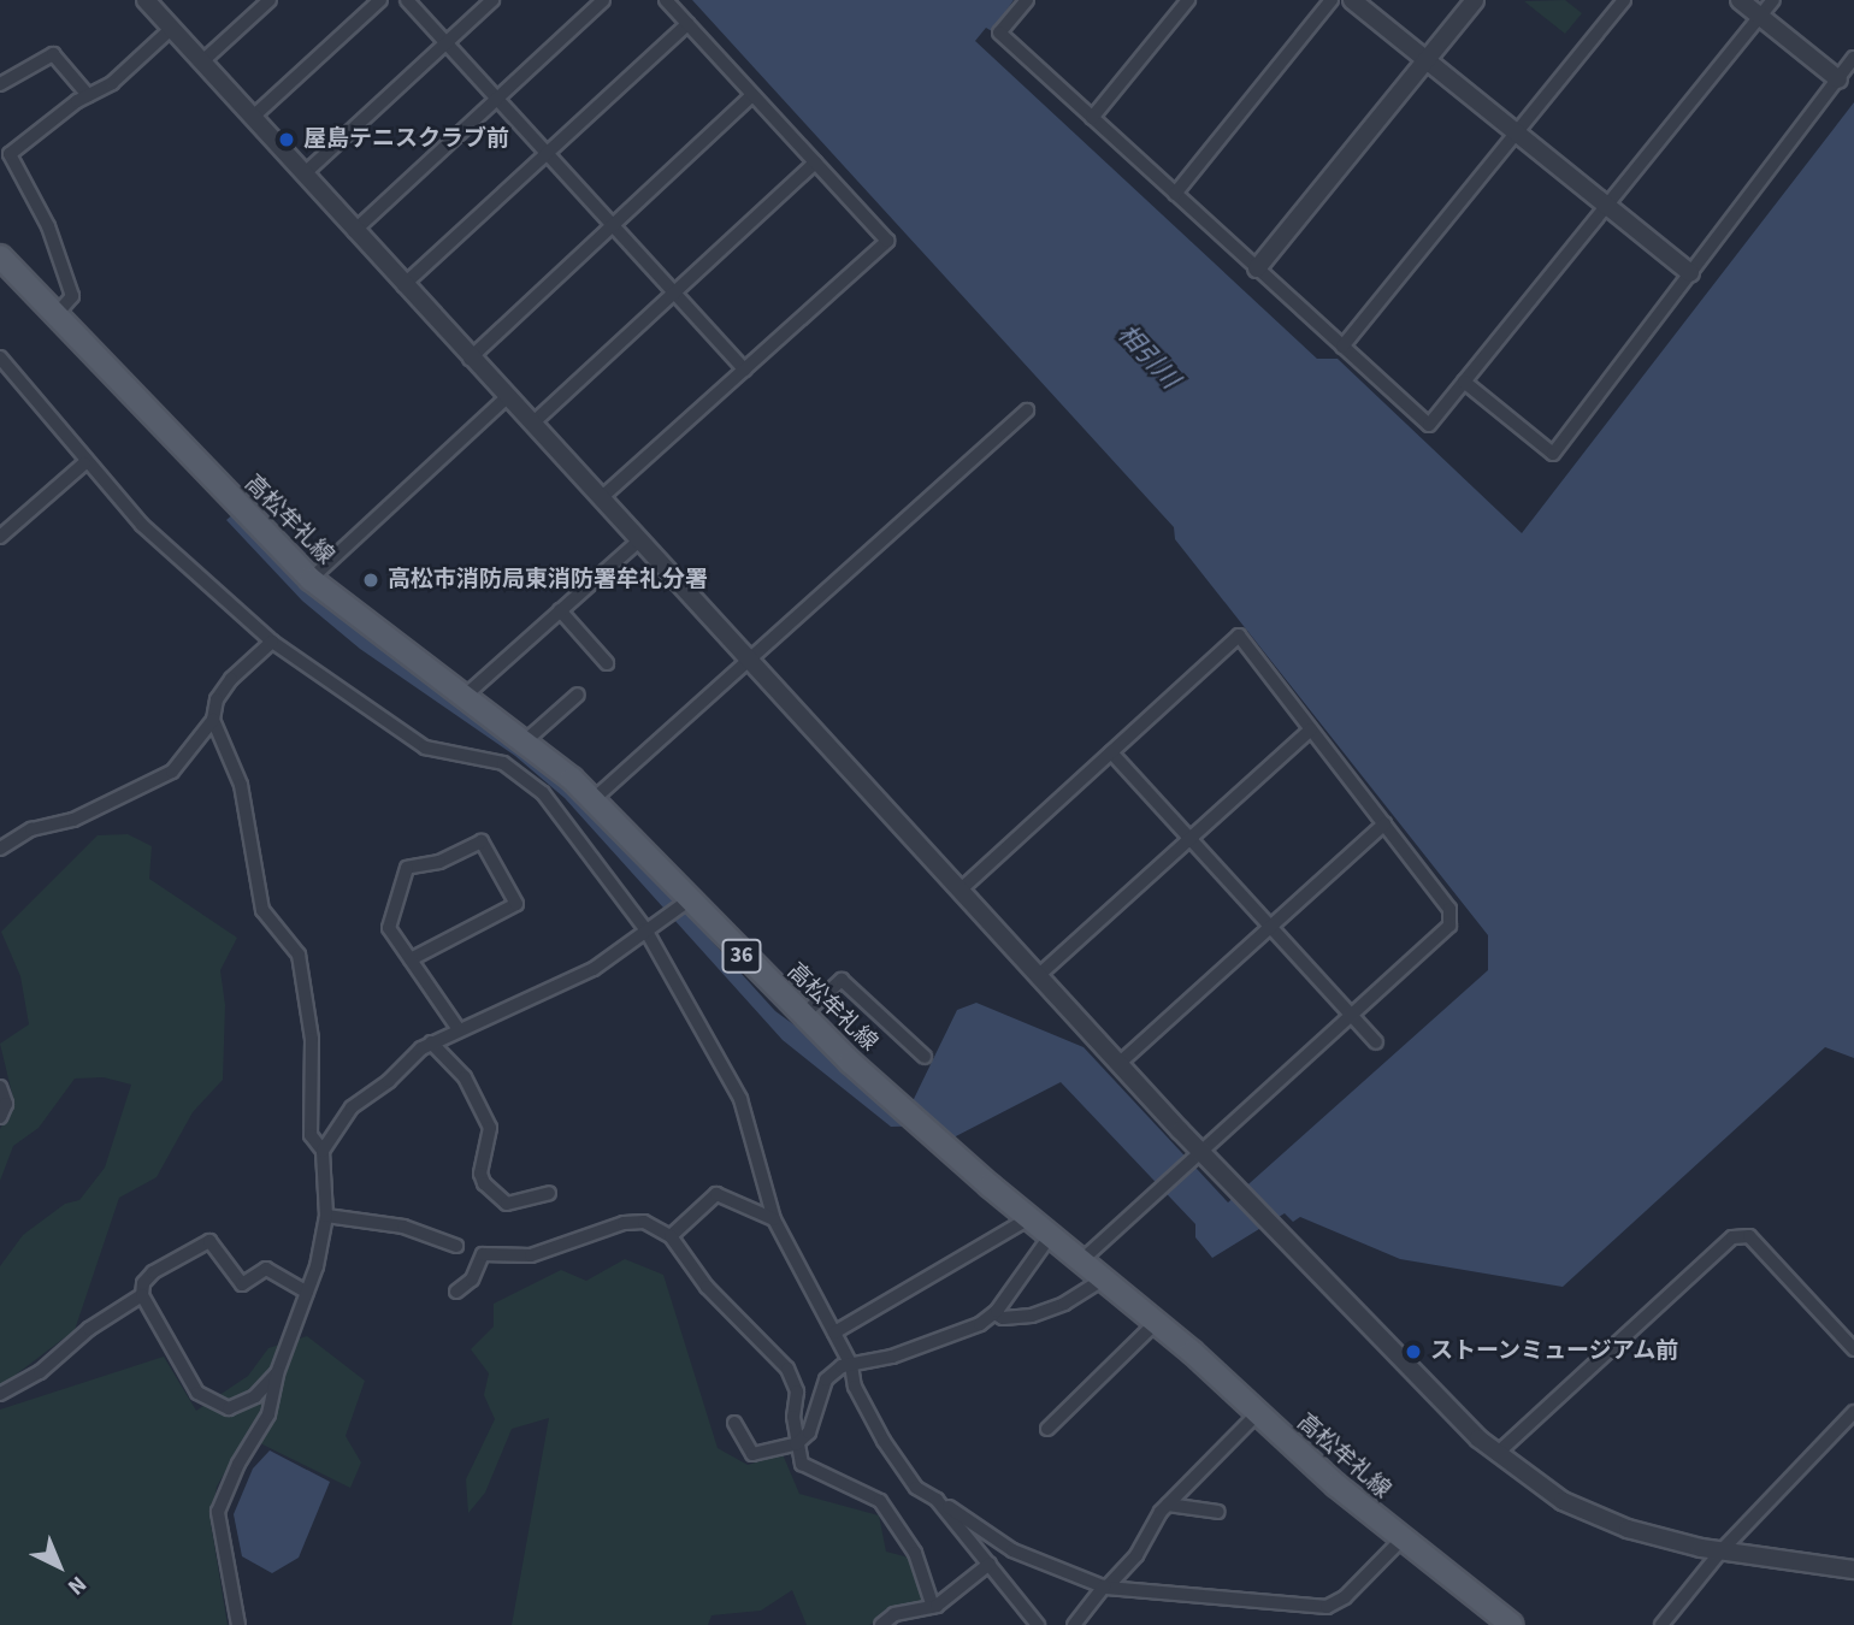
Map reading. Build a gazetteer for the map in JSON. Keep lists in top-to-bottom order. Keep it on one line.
{"streets":{"main road":["高松牟礼線","36"]},"water":["相引川"],"places":["屋島テニスクラブ前","高松市消防局東消防署牟礼分署","ストーンミュージアム前"],"north":"bottom right"}
